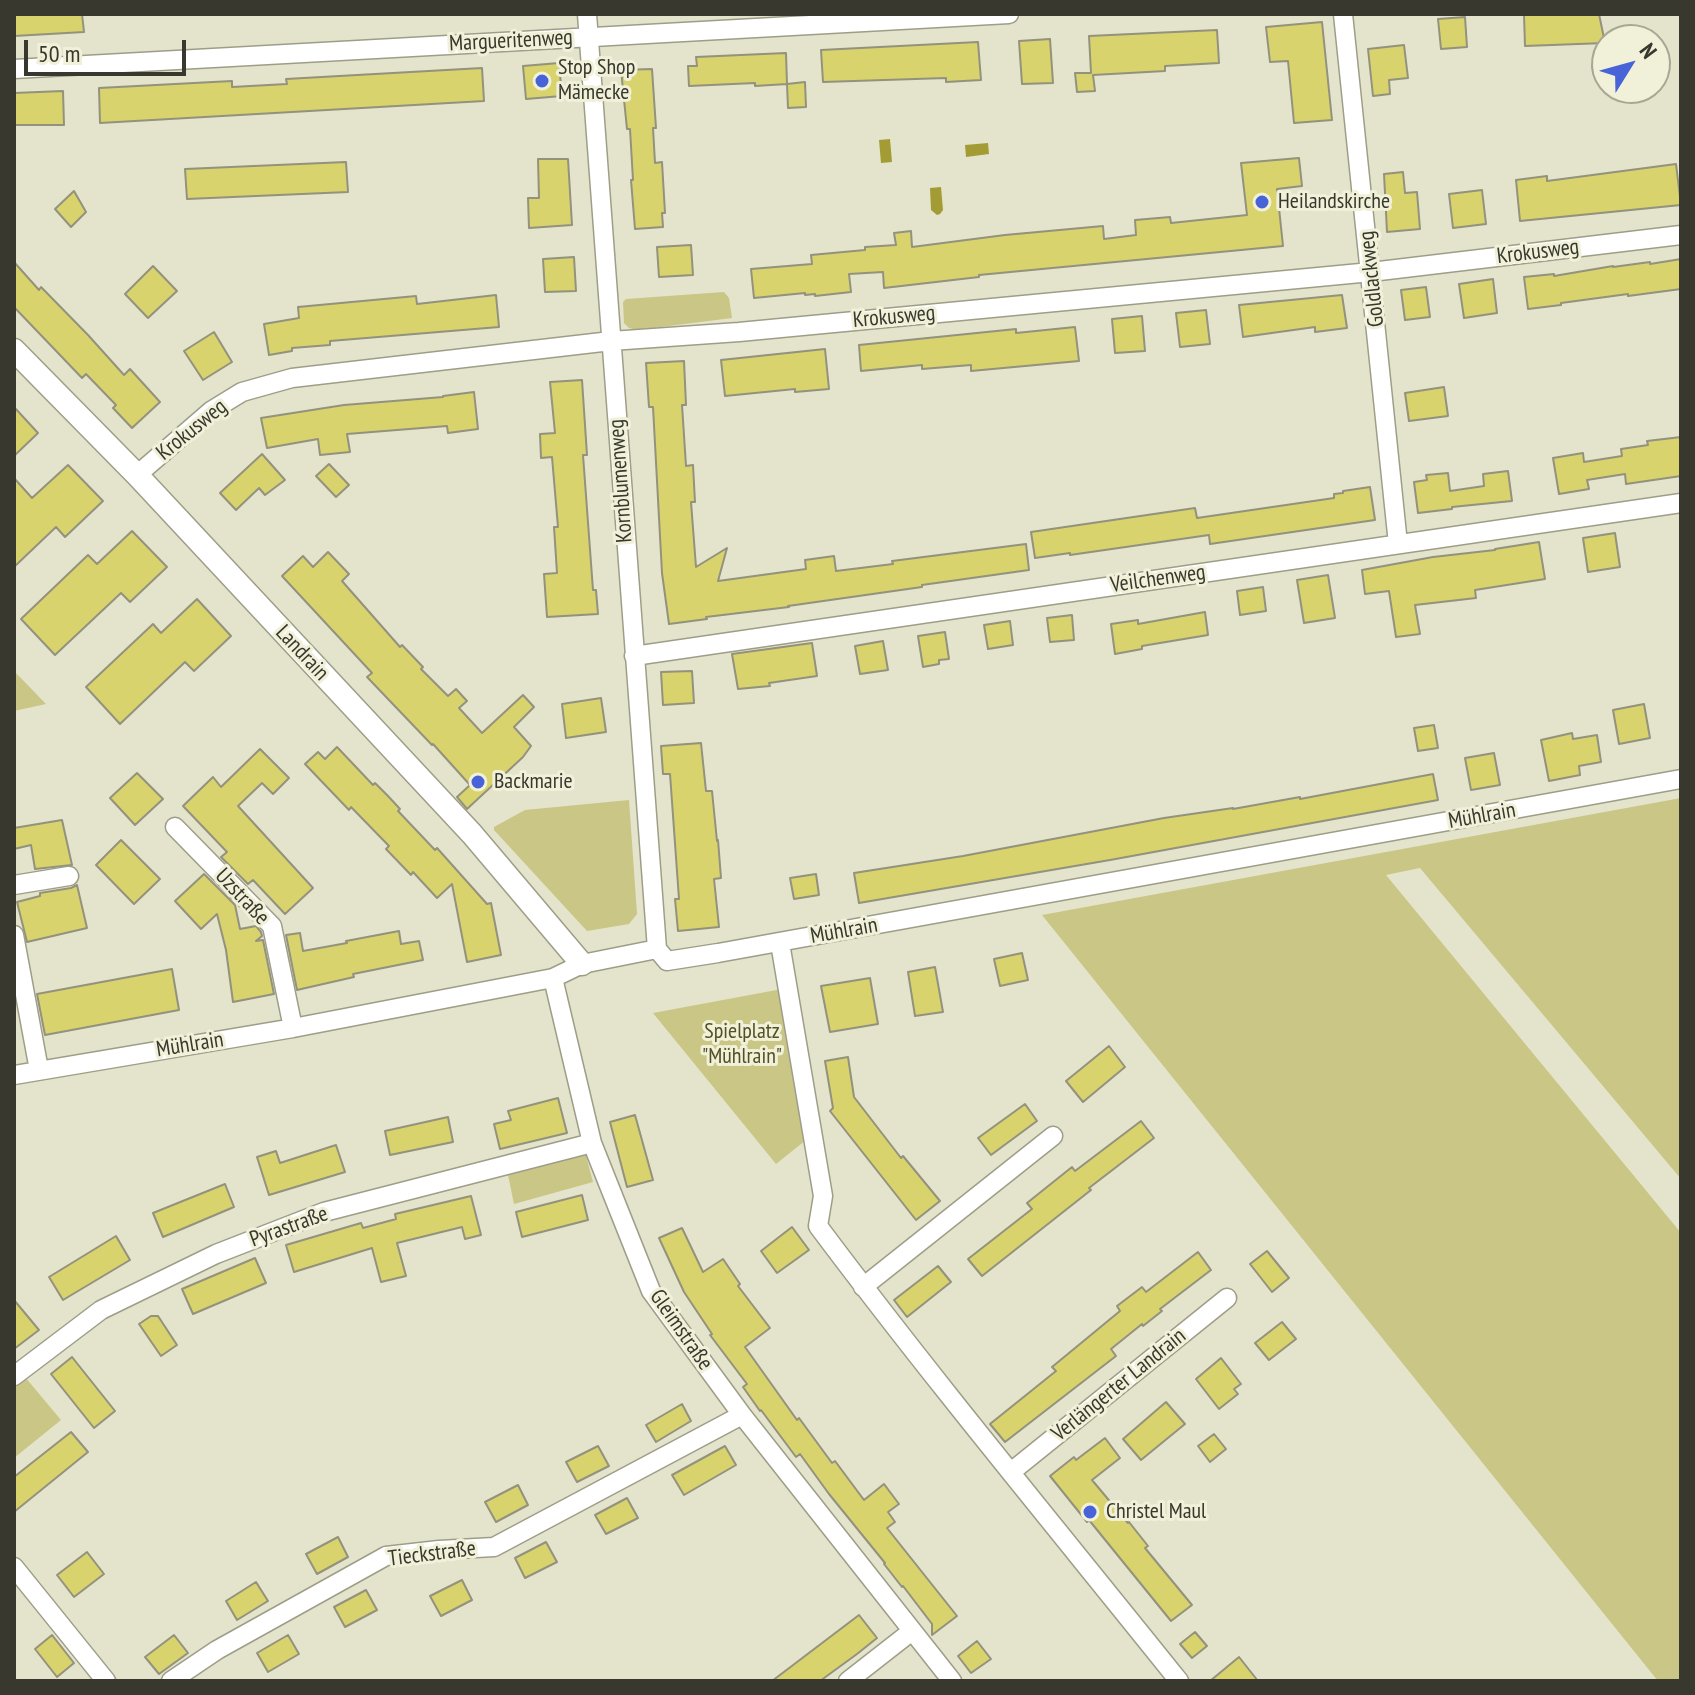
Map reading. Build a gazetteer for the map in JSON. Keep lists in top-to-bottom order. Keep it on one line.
{"streets":{"street":["Margueritenweg","Krokusweg","Goldlackweg","Kornblumenweg","Veilchenweg","Landrain","Mühlrain","Uzstraße","Pyrastraße","Gleimstraße","Verlängerter Landrain","Tieckstraße"]},"crossings":[["Margueritenweg","Kornblumenweg"],["Krokusweg","Goldlackweg"],["Krokusweg","Kornblumenweg"],["Krokusweg","Landrain"],["Goldlackweg","Veilchenweg"],["Kornblumenweg","Veilchenweg"],["Kornblumenweg","Mühlrain"],["Landrain","Mühlrain"],["Mühlrain","Uzstraße"],["Mühlrain","Gleimstraße"],["Pyrastraße","Gleimstraße"],["Gleimstraße","Tieckstraße"]],"parks":["Spielplatz \"Mühlrain\""],"places":["Stop Shop Mämecke","Heilandskirche","Backmarie","Christel Maul"],"scale_bar":"50 m","north":"top right"}
